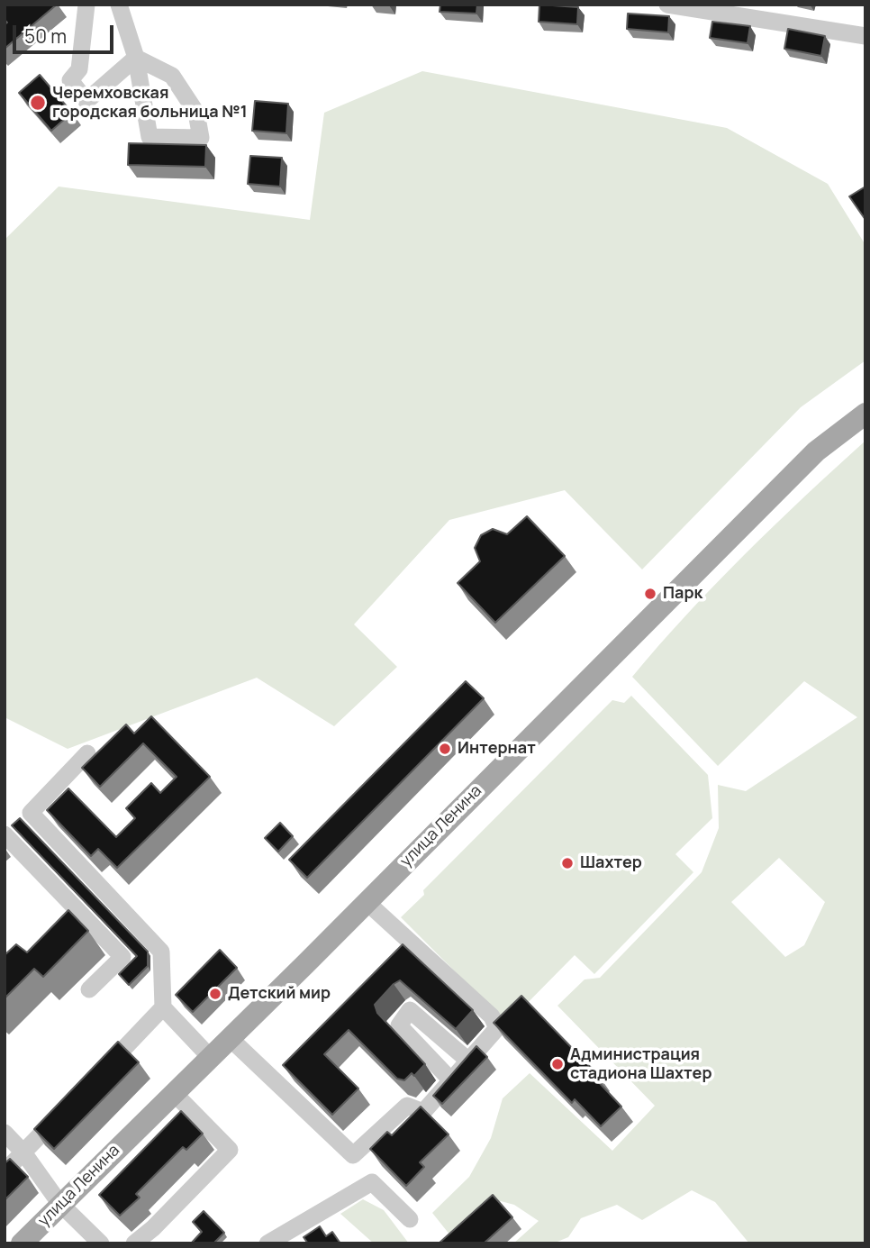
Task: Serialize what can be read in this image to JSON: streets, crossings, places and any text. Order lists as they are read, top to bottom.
{
  "streets": {
    "main road": ["улица Ленина"]
  },
  "places": [
    "Черемховская городская больница №1",
    "Парк",
    "Интернат",
    "Шахтер",
    "Детский мир",
    "Администрация стадиона Шахтер"
  ],
  "scale_bar": "50 m"
}
